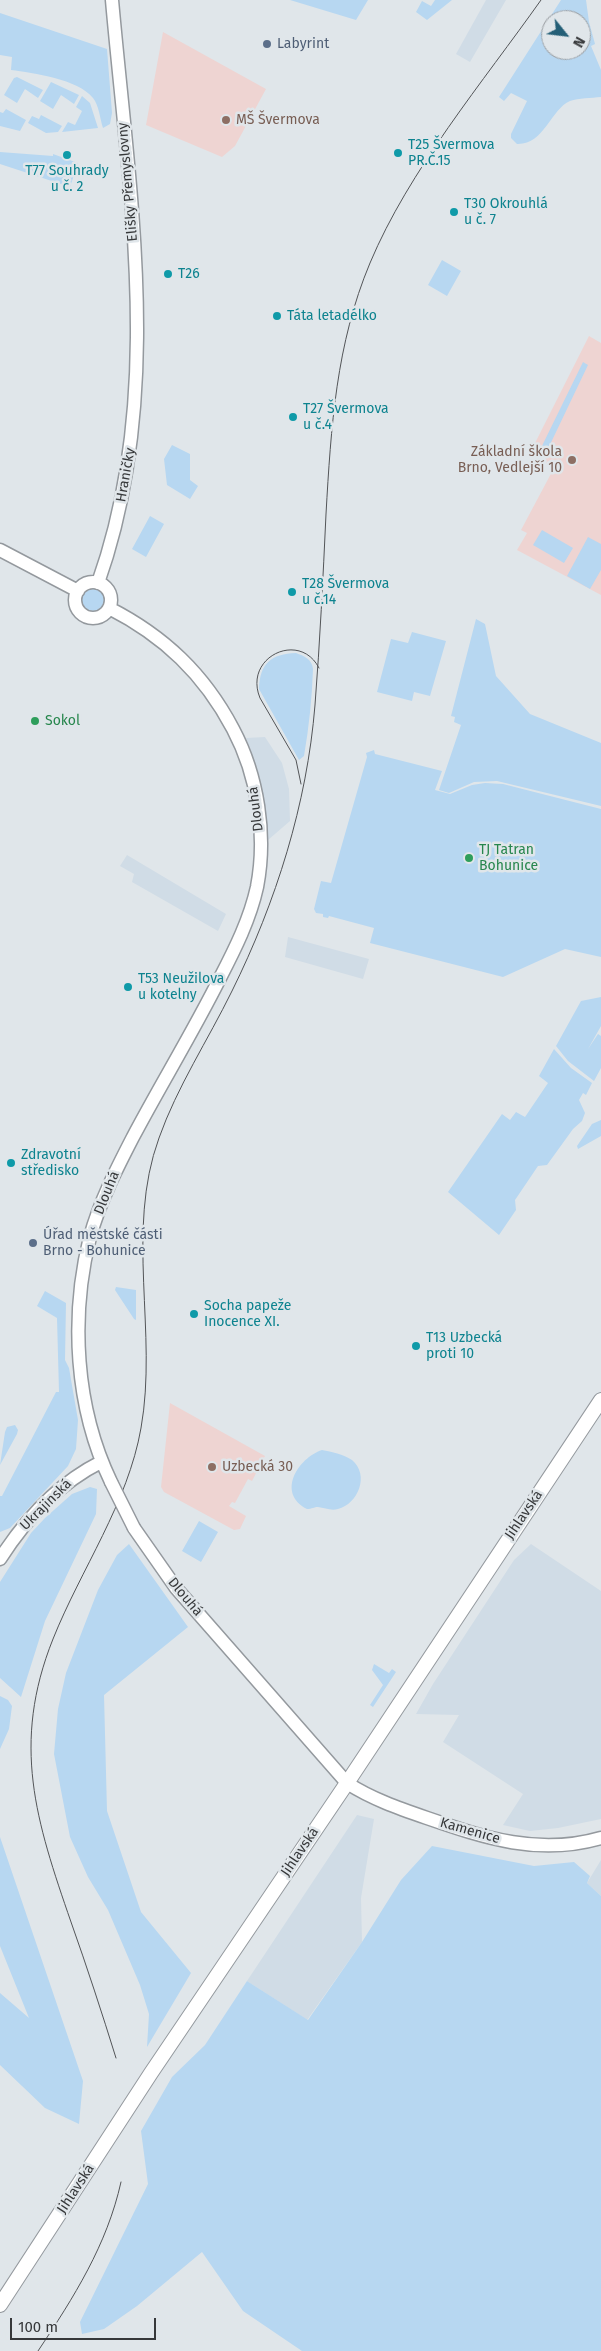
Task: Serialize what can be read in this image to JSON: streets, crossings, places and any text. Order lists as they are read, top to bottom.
{
  "streets": {
    "main road": ["Jihlavská"],
    "street": [
      "Elišky Přemyslovny",
      "Hraničky",
      "Dlouhá",
      "Ukrajinská",
      "Kamenice"
    ]
  },
  "crossings": [
    ["Elišky Přemyslovny", "Hraničky"],
    ["Hraničky", "Dlouhá"],
    ["Dlouhá", "Ukrajinská"],
    ["Dlouhá", "Jihlavská"],
    ["Dlouhá", "Kamenice"],
    ["Jihlavská", "Kamenice"]
  ],
  "places": [
    "Labyrint",
    "MŠ Švermova",
    "T25 Švermova PR.Č.15",
    "T77 Souhrady u č. 2",
    "T30 Okrouhlá u č. 7",
    "T26",
    "Táta letadélko",
    "T27 Švermova u č.4",
    "Základní škola Brno, Vedlejší 10",
    "T28 Švermova u č.14",
    "Sokol",
    "TJ Tatran Bohunice",
    "T53 Neužilova u kotelny",
    "Zdravotní středisko",
    "Úřad městské části Brno - Bohunice",
    "Socha papeže Inocence XI.",
    "T13 Uzbecká proti 10",
    "Uzbecká 30"
  ],
  "scale_bar": "100 m",
  "north": "bottom right"
}
